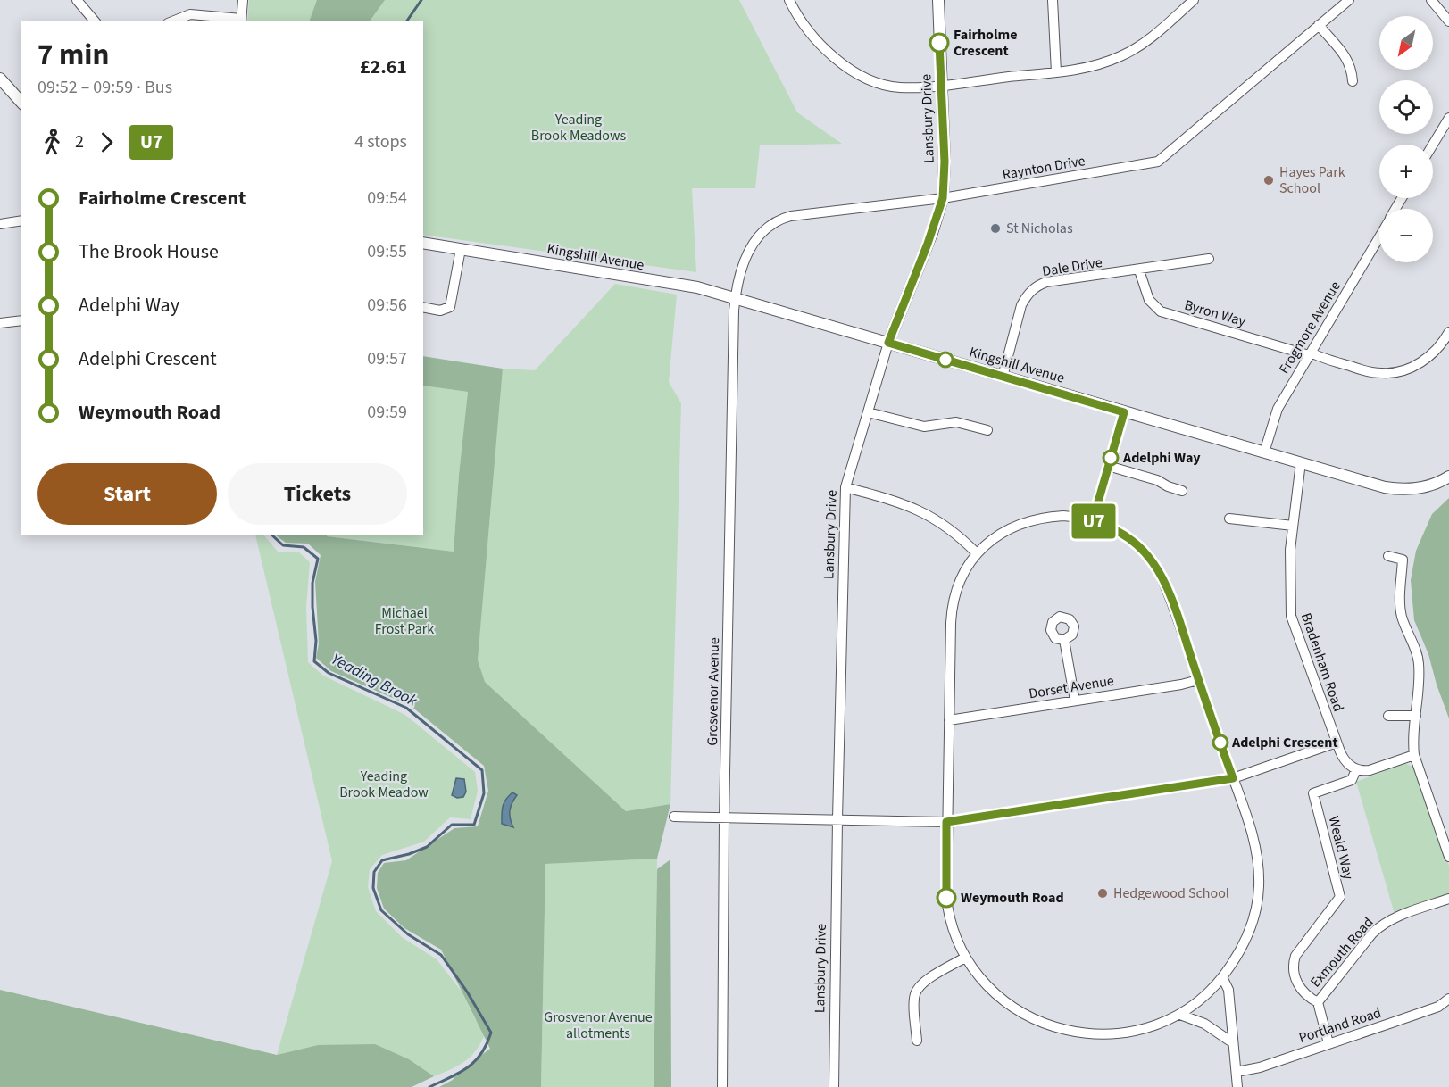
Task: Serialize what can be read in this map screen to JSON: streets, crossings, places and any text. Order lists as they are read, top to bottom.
{
  "streets": {
    "street": [
      "Lansbury Drive",
      "Raynton Drive",
      "Kingshill Avenue",
      "Dale Drive",
      "Byron Way",
      "Frogmore Avenue",
      "Bradenham Road",
      "Dorset Avenue",
      "Grosvenor Avenue",
      "Weald Way",
      "Exmouth Road",
      "Portland Road"
    ]
  },
  "crossings": [
    ["Lansbury Drive", "Raynton Drive"],
    ["Lansbury Drive", "Kingshill Avenue"],
    ["Raynton Drive", "Kingshill Avenue"],
    ["Raynton Drive", "Grosvenor Avenue"],
    ["Kingshill Avenue", "Dale Drive"],
    ["Kingshill Avenue", "Frogmore Avenue"],
    ["Kingshill Avenue", "Bradenham Road"],
    ["Kingshill Avenue", "Grosvenor Avenue"],
    ["Dale Drive", "Byron Way"],
    ["Byron Way", "Frogmore Avenue"],
    ["Bradenham Road", "Weald Way"],
    ["Weald Way", "Exmouth Road"]
  ],
  "water": ["Yeading Brook"],
  "parks": [
    "Yeading Brook Meadows",
    "Michael Frost Park",
    "Yeading Brook Meadow",
    "Grosvenor Avenue allotments"
  ],
  "places": [
    "Fairholme Crescent",
    "Hayes Park School",
    "St Nicholas",
    "Adelphi Way",
    "Adelphi Crescent",
    "Hedgewood School",
    "Weymouth Road"
  ],
  "lines": ["bus line U7"],
  "north": "bottom left",
  "page": {
    "on_map": "U7",
    "map_buttons": ["+", "−"],
    "heading": ["7 min", "09:52 – 09:59 · Bus", "£2.61"],
    "legs": ["2", "U7", "4 stops"],
    "list": [
      {
        "name": "Fairholme Crescent",
        "value": "09:54"
      },
      {
        "name": "The Brook House",
        "value": "09:55"
      },
      {
        "name": "Adelphi Way",
        "value": "09:56"
      },
      {
        "name": "Adelphi Crescent",
        "value": "09:57"
      },
      {
        "name": "Weymouth Road",
        "value": "09:59"
      }
    ],
    "buttons": ["Start", "Tickets"]
  }
}
